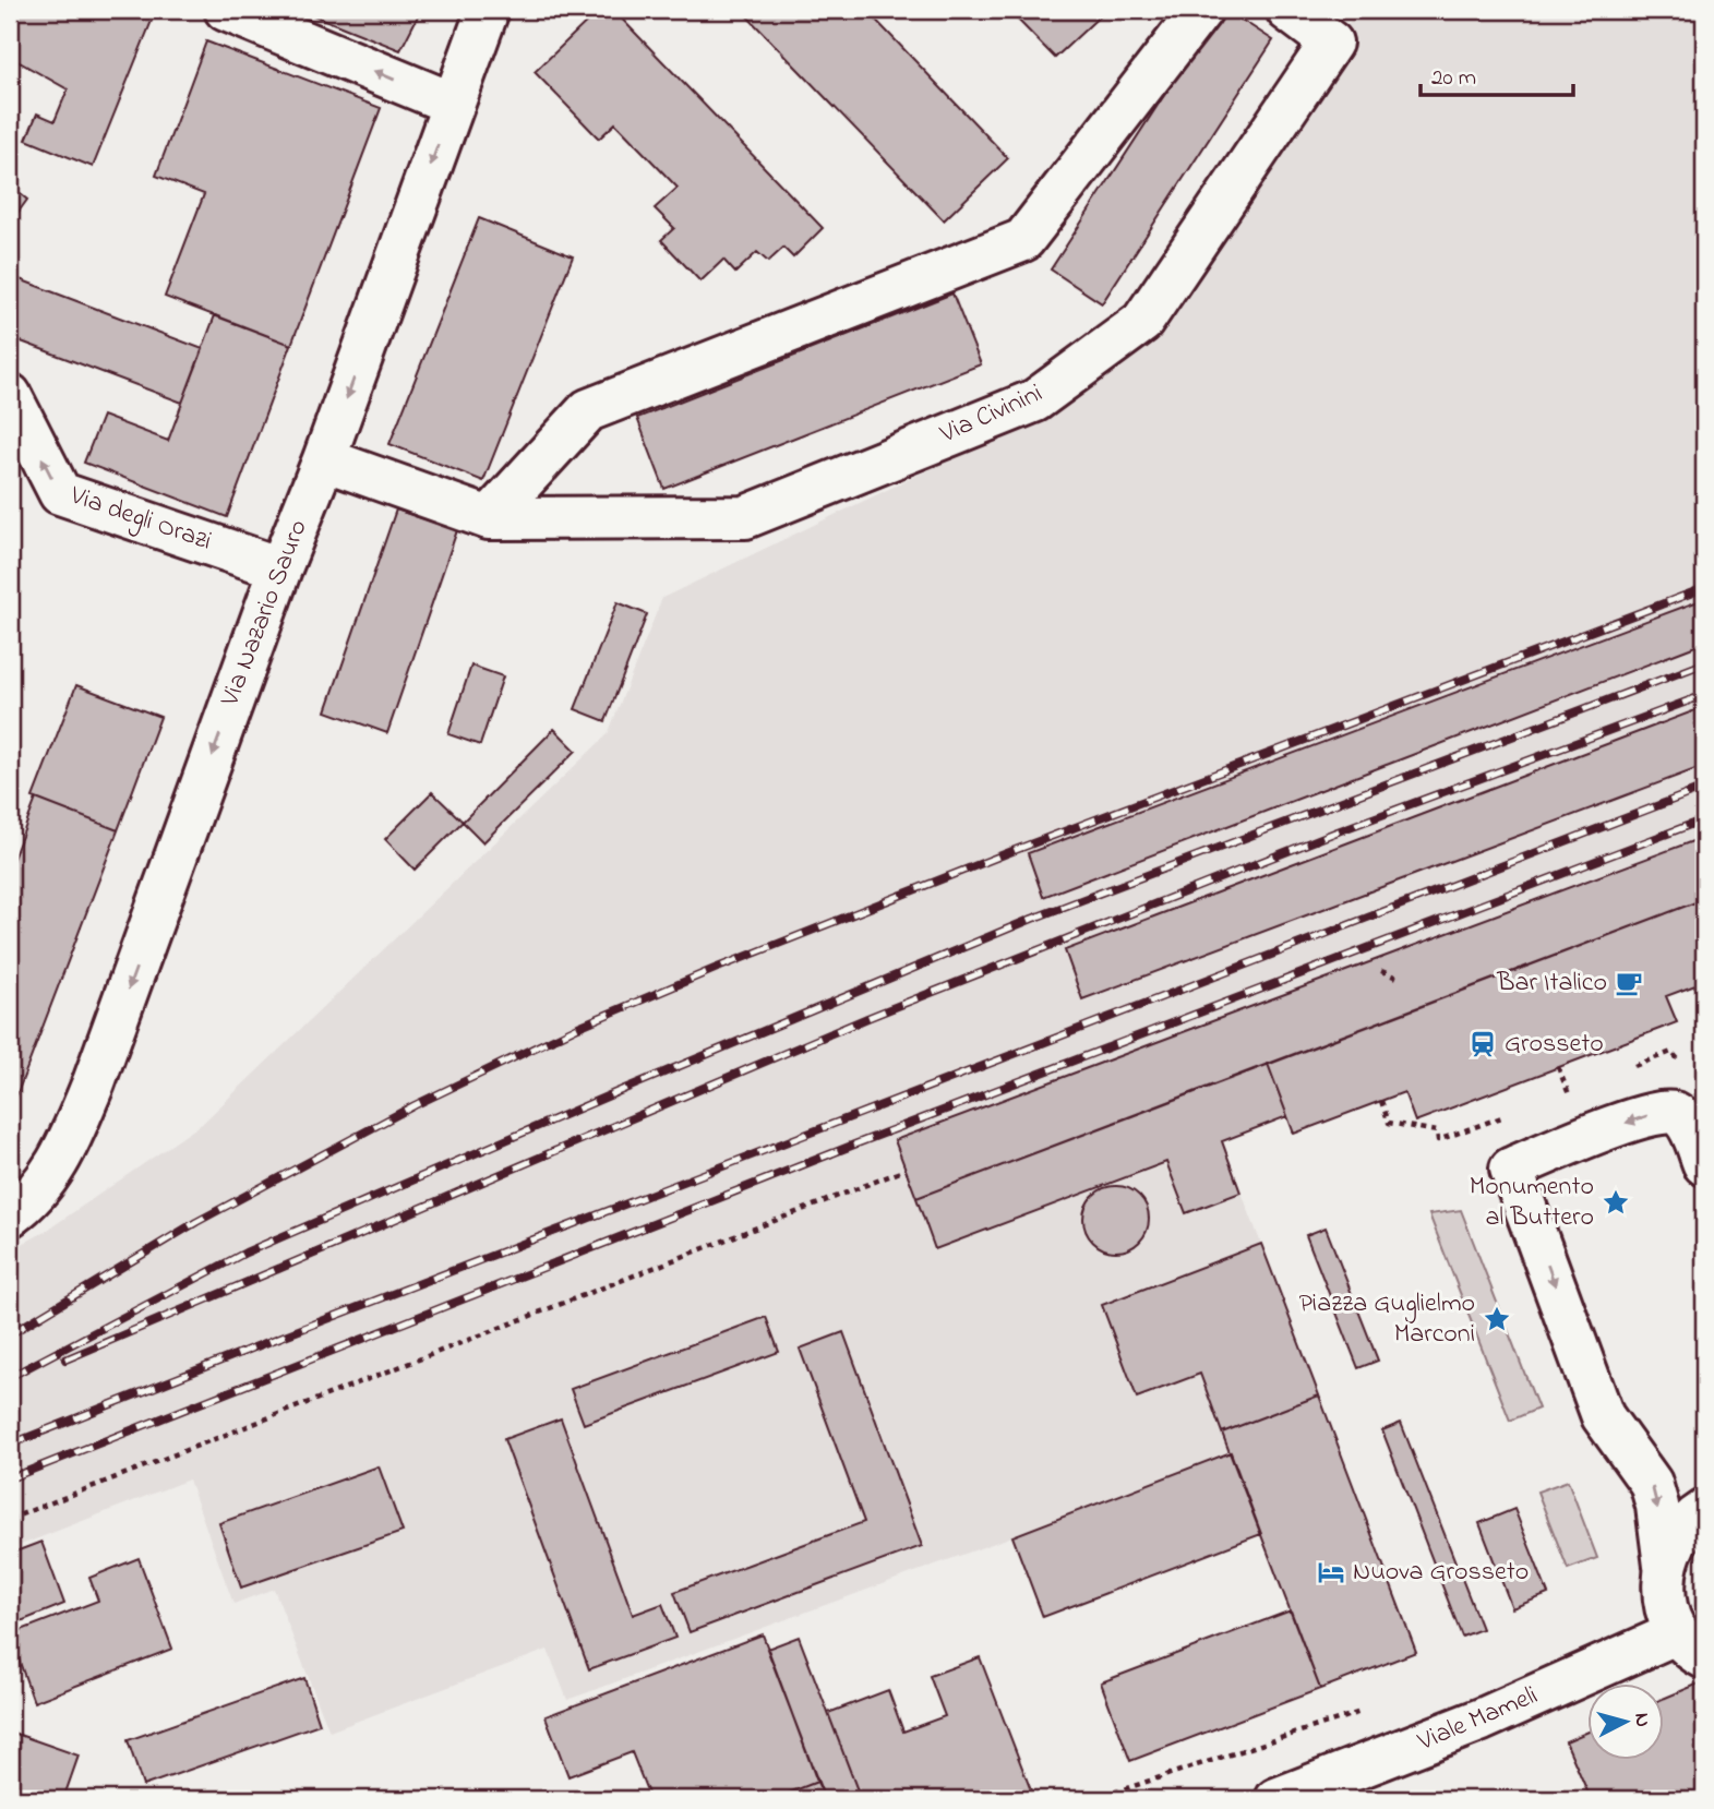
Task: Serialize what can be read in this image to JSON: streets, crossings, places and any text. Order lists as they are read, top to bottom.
{
  "streets": {
    "street": [
      "Via Civinini",
      "Via degli Orazi",
      "Via Nazario Sauro",
      "Viale Mameli"
    ]
  },
  "crossings": [
    ["Via Civinini", "Via Nazario Sauro"],
    ["Via degli Orazi", "Via Nazario Sauro"]
  ],
  "one_way": ["Via degli Orazi", "Via Nazario Sauro"],
  "places": {
    "cafe": ["Bar Italico"],
    "station": ["Grosseto"],
    "place": ["Monumento al Buttero", "Piazza Guglielmo Marconi"],
    "hotel": ["Nuova Grosseto"]
  },
  "scale_bar": "20 m",
  "north": "right"
}
